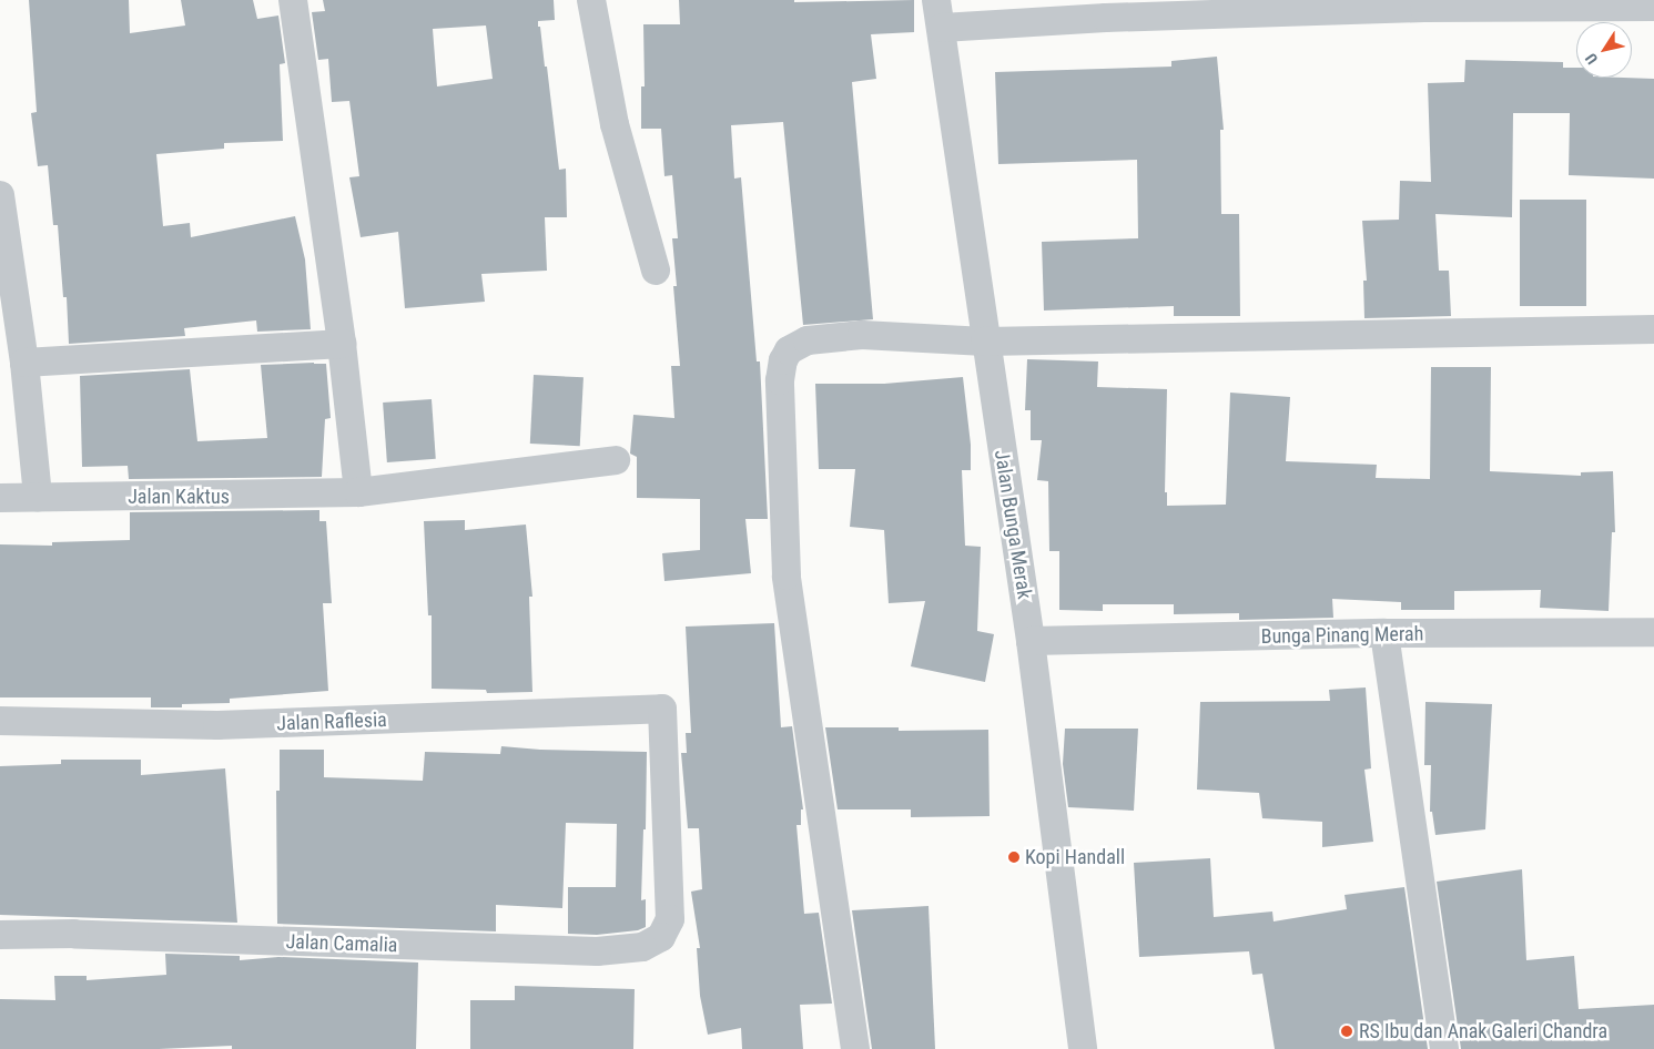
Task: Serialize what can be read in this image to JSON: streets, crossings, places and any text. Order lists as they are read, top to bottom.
{
  "streets": {
    "street": [
      "Jalan Kaktus",
      "Jalan Bunga Merak",
      "Bunga Pinang Merah",
      "Jalan Raflesia",
      "Jalan Camalia"
    ]
  },
  "crossings": [
    ["Jalan Bunga Merak", "Bunga Pinang Merah"],
    ["Jalan Raflesia", "Jalan Camalia"]
  ],
  "places": ["Kopi Handall", "RS Ibu dan Anak Galeri Chandra"],
  "north": "bottom left"
}
